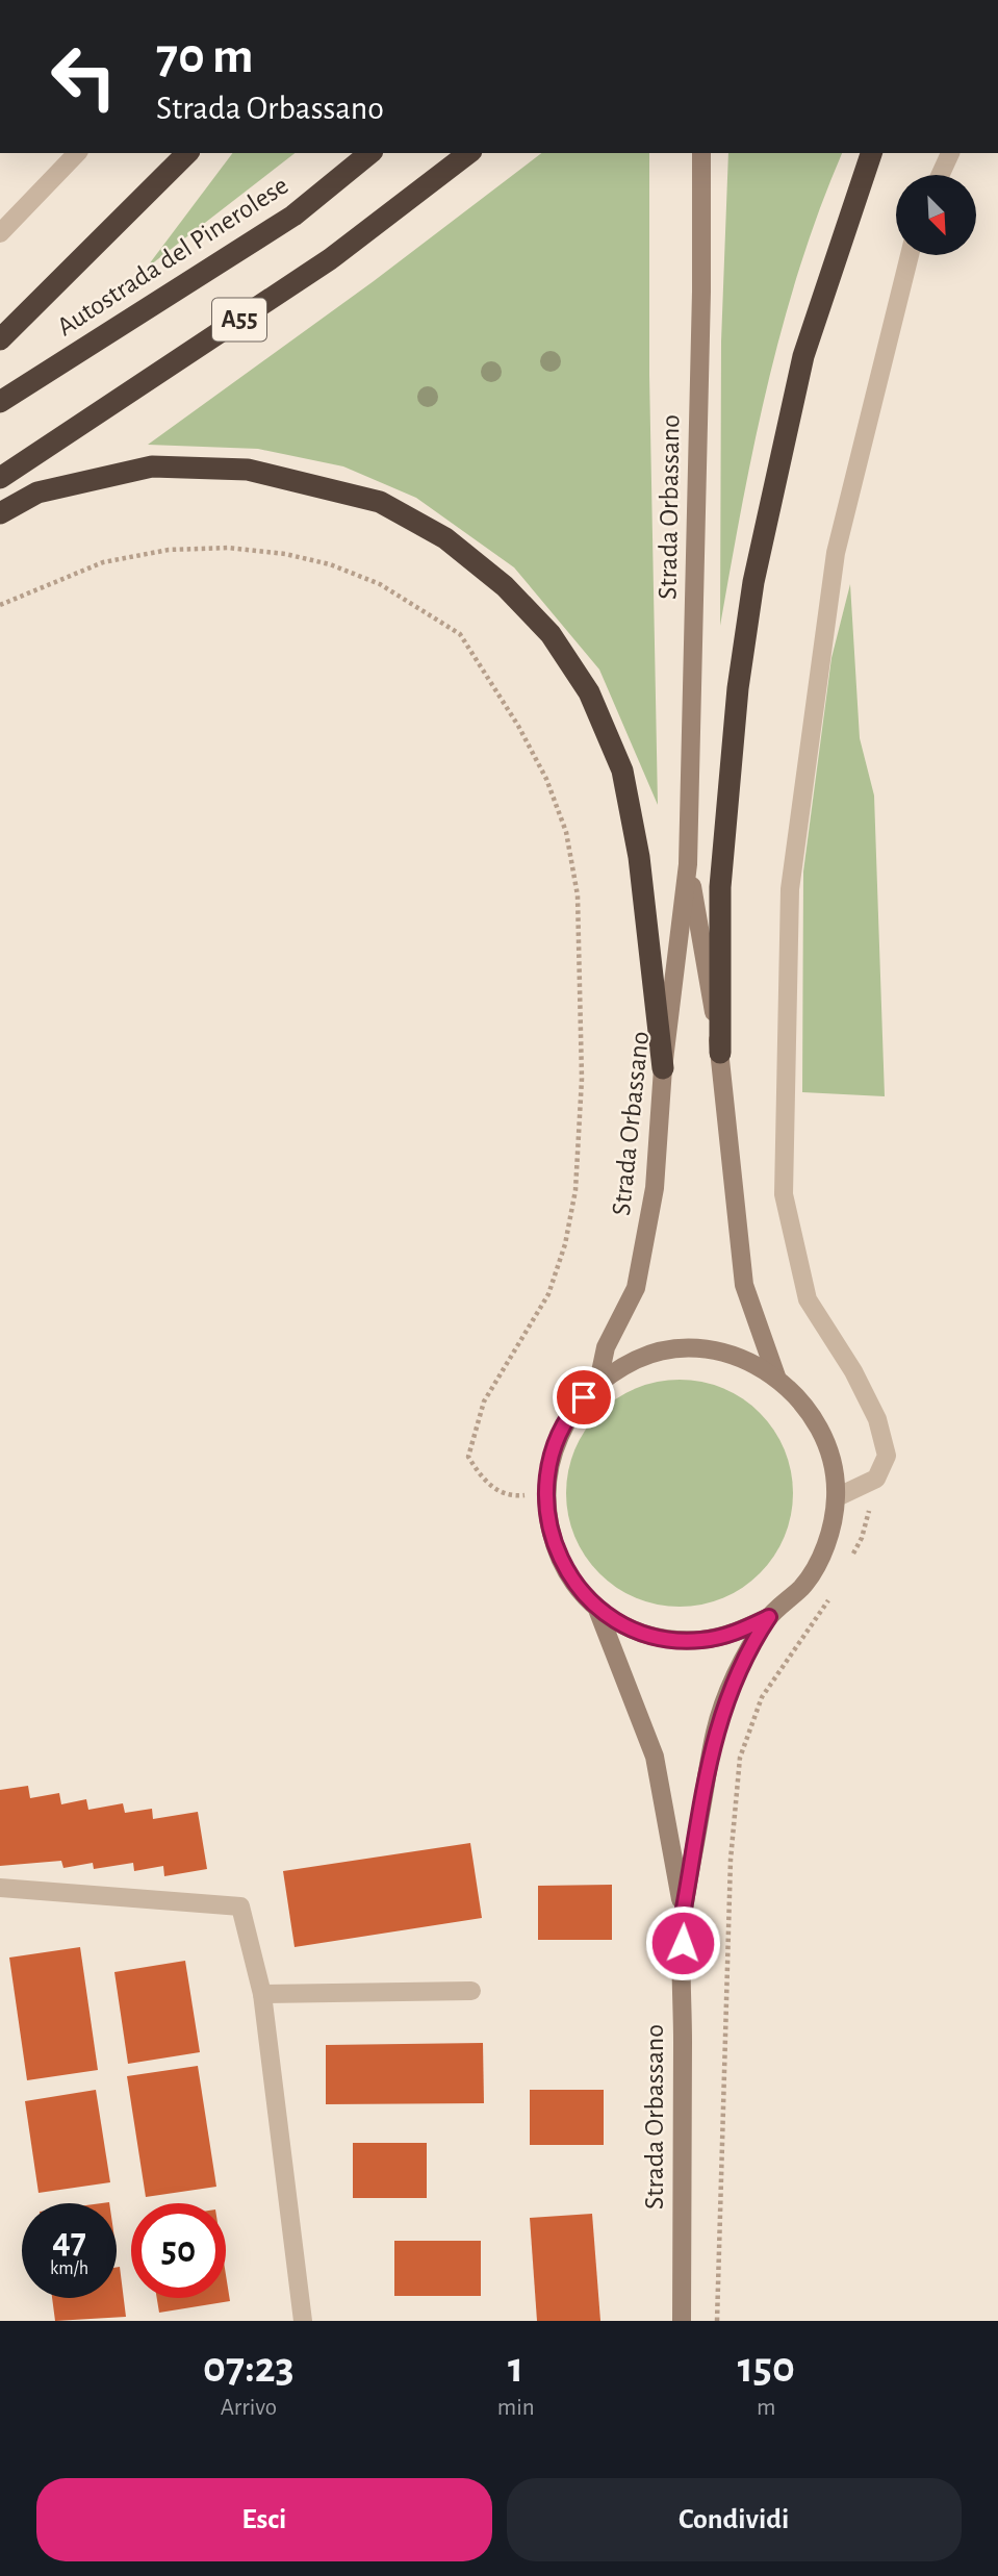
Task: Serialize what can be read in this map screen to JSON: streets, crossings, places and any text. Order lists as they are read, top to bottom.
{
  "streets": {
    "highway": ["Autostrada del Pinerolese", "A55"],
    "main road": ["Strada Orbassano"]
  },
  "north": "bottom right",
  "page": {
    "turn": ["70 m", "Strada Orbassano"],
    "speed": "47 km/h",
    "limit": "50",
    "eta": [
      "07:23",
      "Arrivo",
      "1",
      "min",
      "150",
      "m"
    ],
    "buttons": ["Esci", "Condividi"]
  }
}
